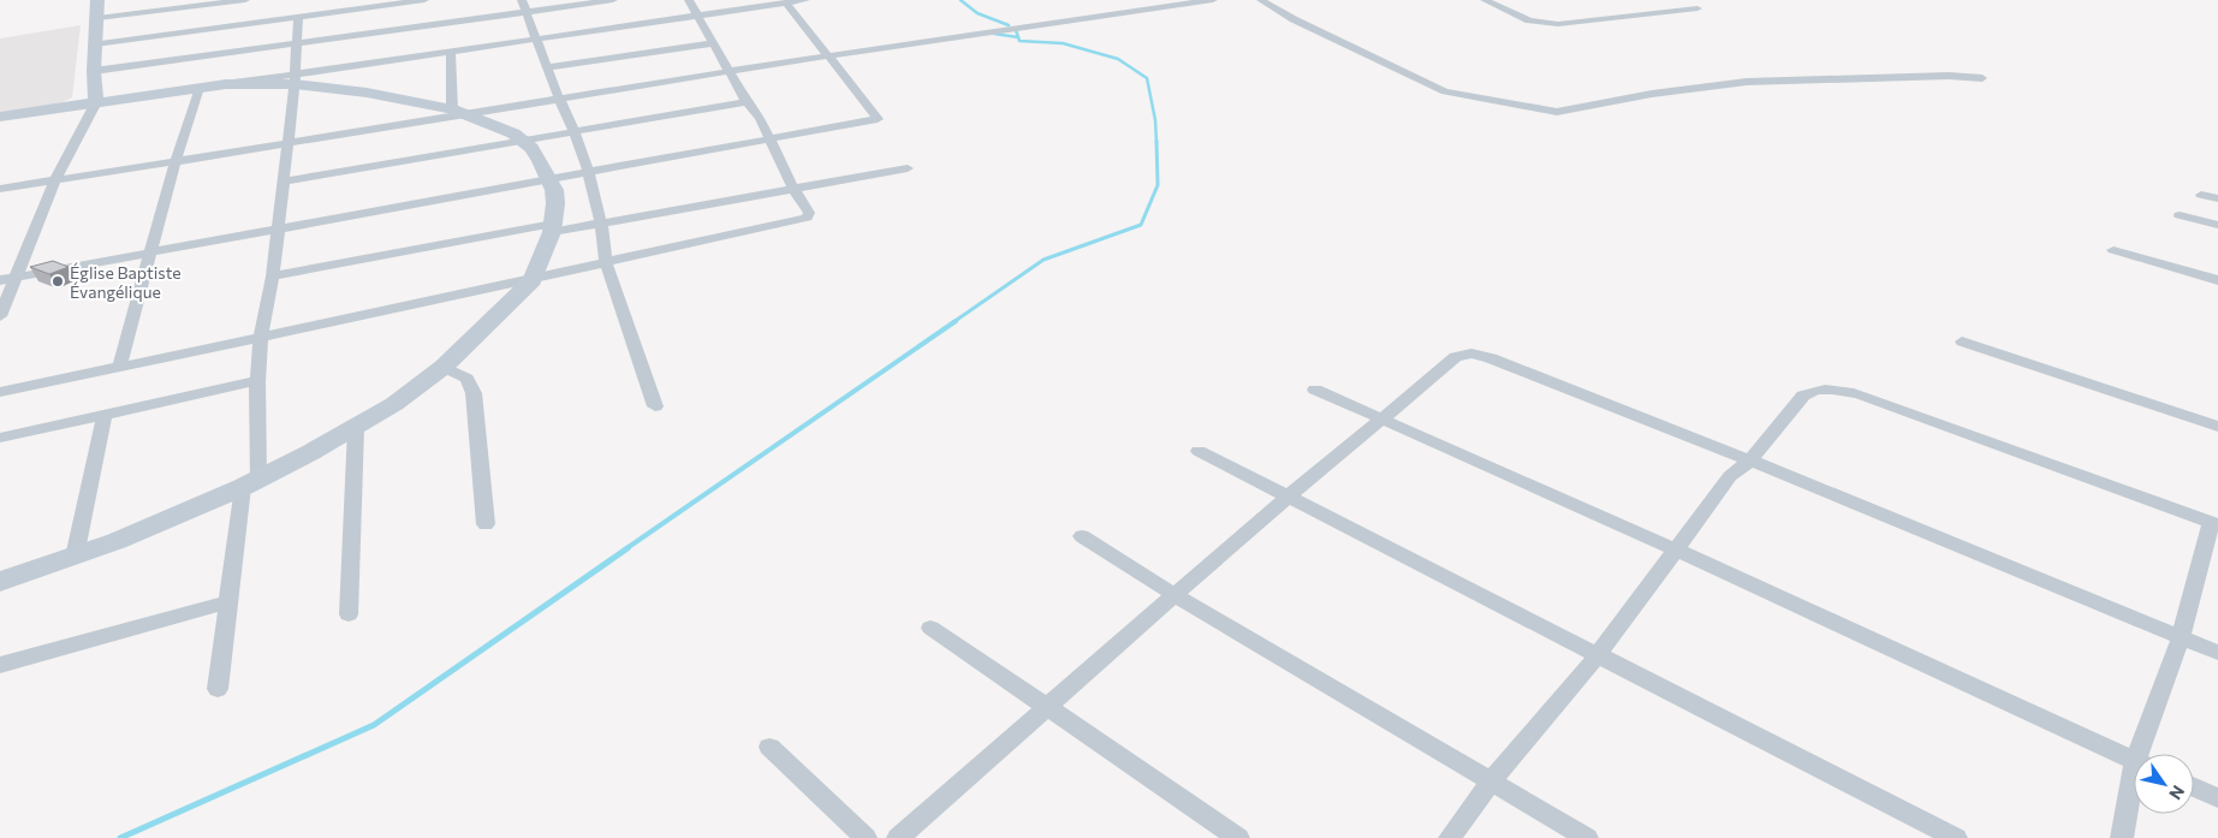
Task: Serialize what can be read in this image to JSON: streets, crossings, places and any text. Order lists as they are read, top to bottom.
{
  "places": ["Église Baptiste Évangélique"],
  "north": "bottom right"
}
